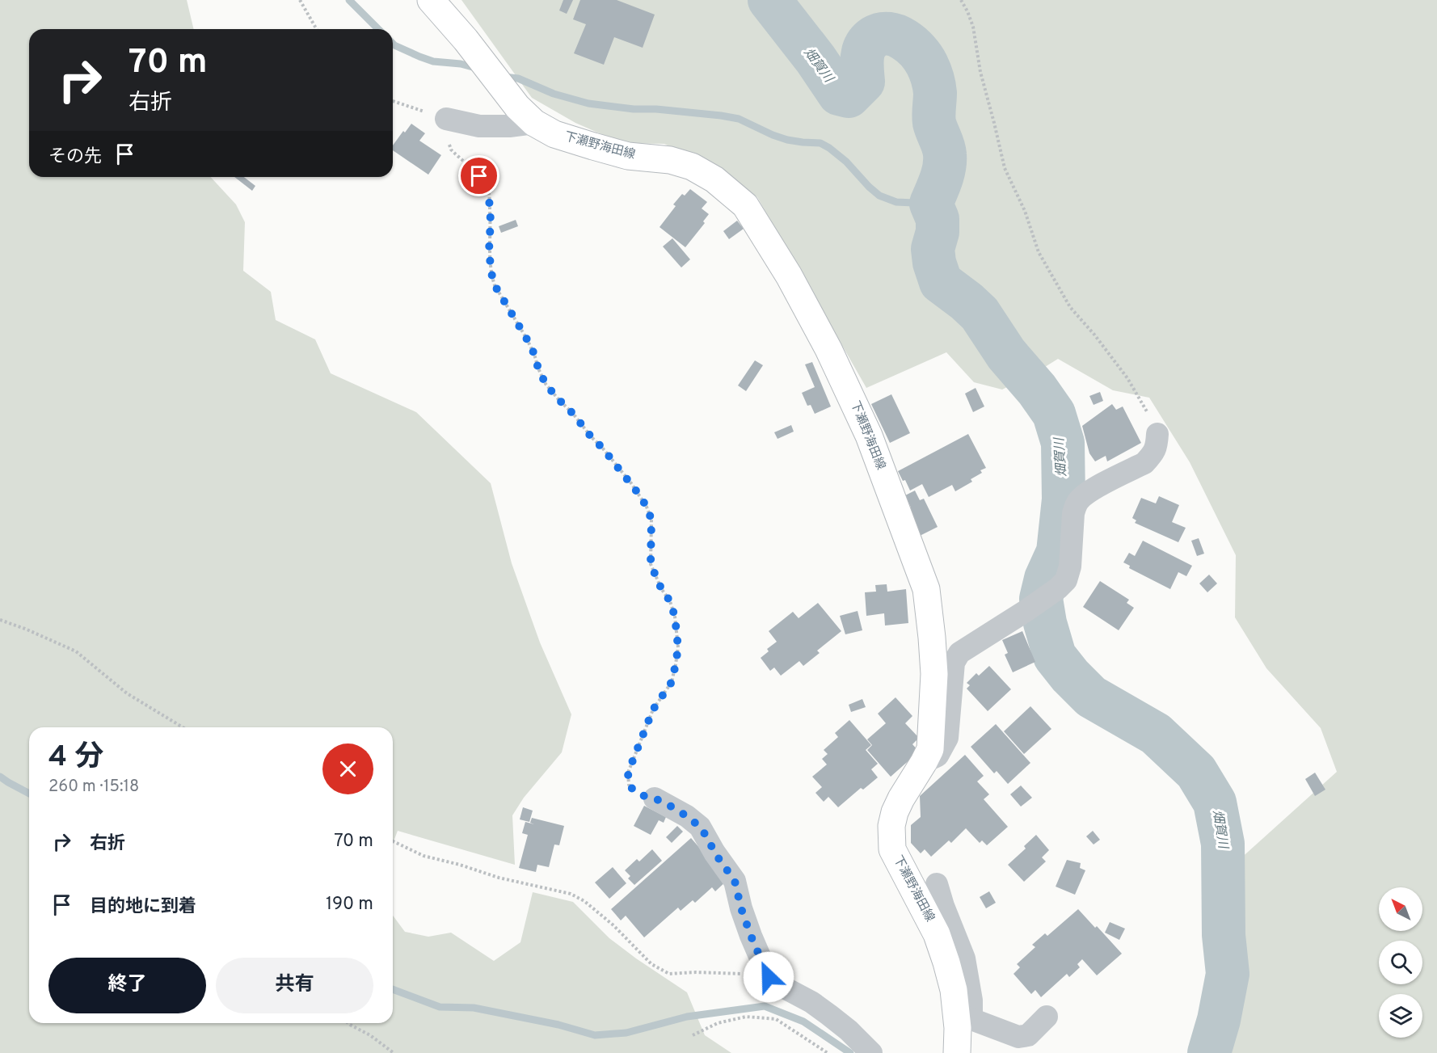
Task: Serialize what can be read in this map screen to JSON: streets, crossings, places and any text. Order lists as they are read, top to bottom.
{
  "streets": {
    "main road": ["下瀬野海田線"]
  },
  "water": ["畑賀川"],
  "north": "top left",
  "page": {
    "turn": ["70 m", "右折"],
    "then": "その先",
    "heading": ["4 分", "260 m · 15:18"],
    "list": [
      {
        "name": "右折",
        "value": "70 m"
      },
      {
        "name": "目的地に到着",
        "value": "190 m"
      }
    ],
    "buttons": ["終了", "共有"]
  }
}
